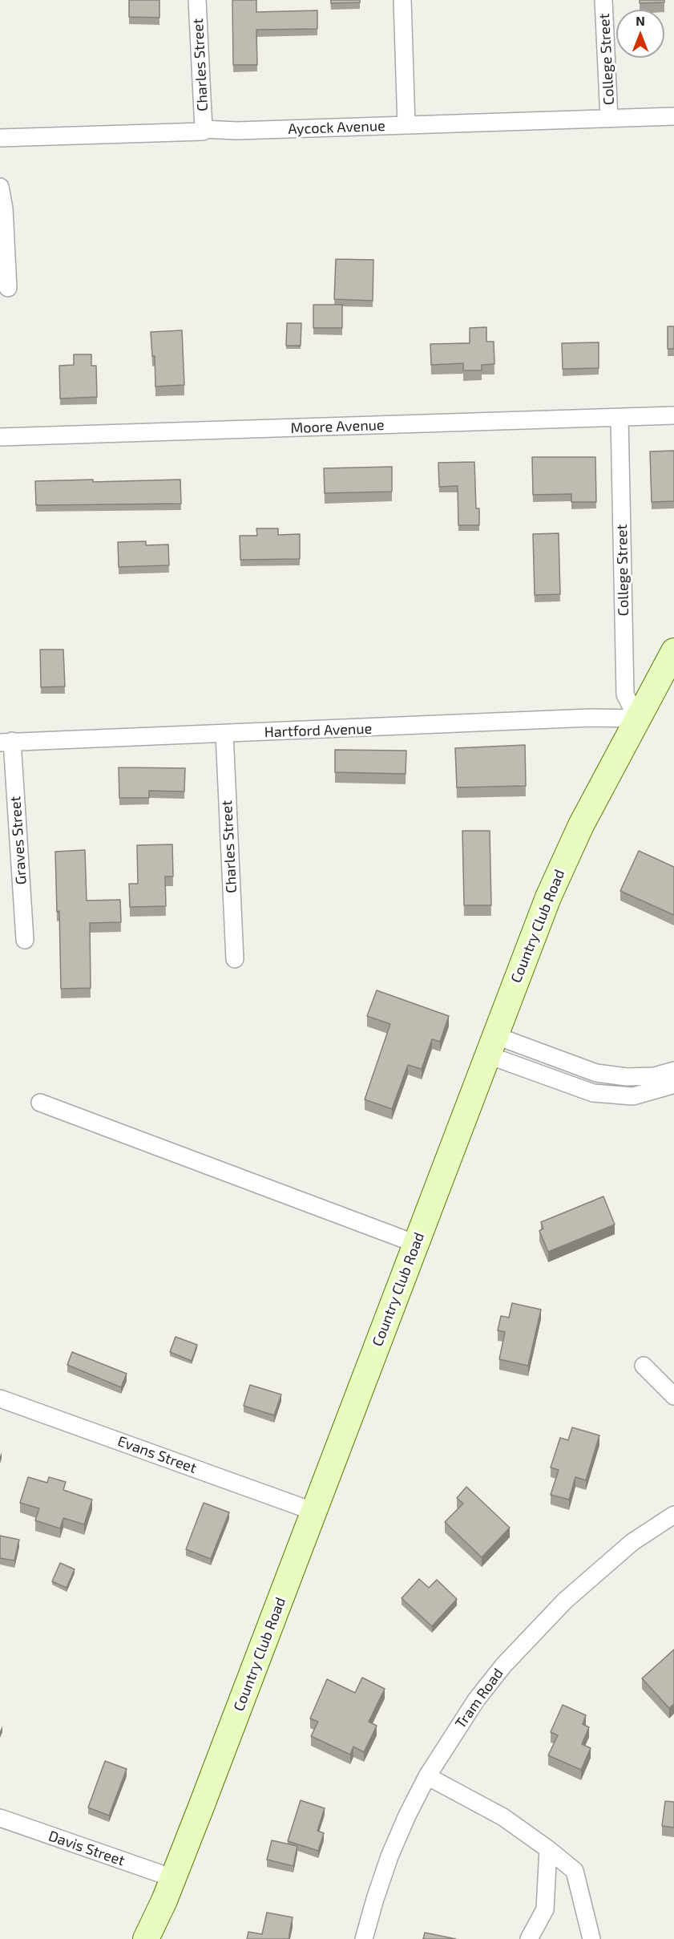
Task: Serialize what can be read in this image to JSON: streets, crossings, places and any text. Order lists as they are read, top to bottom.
{
  "streets": {
    "street": [
      "College Street",
      "Charles Street",
      "Aycock Avenue",
      "Moore Avenue",
      "Hartford Avenue",
      "Graves Street",
      "Country Club Road",
      "Evans Street",
      "Tram Road",
      "Davis Street"
    ]
  },
  "crossings": [
    ["College Street", "Aycock Avenue"],
    ["College Street", "Moore Avenue"],
    ["College Street", "Hartford Avenue"],
    ["College Street", "Country Club Road"],
    ["Charles Street", "Aycock Avenue"],
    ["Charles Street", "Hartford Avenue"],
    ["Hartford Avenue", "Graves Street"],
    ["Hartford Avenue", "Country Club Road"],
    ["Country Club Road", "Evans Street"],
    ["Country Club Road", "Davis Street"]
  ],
  "north": "top"
}
